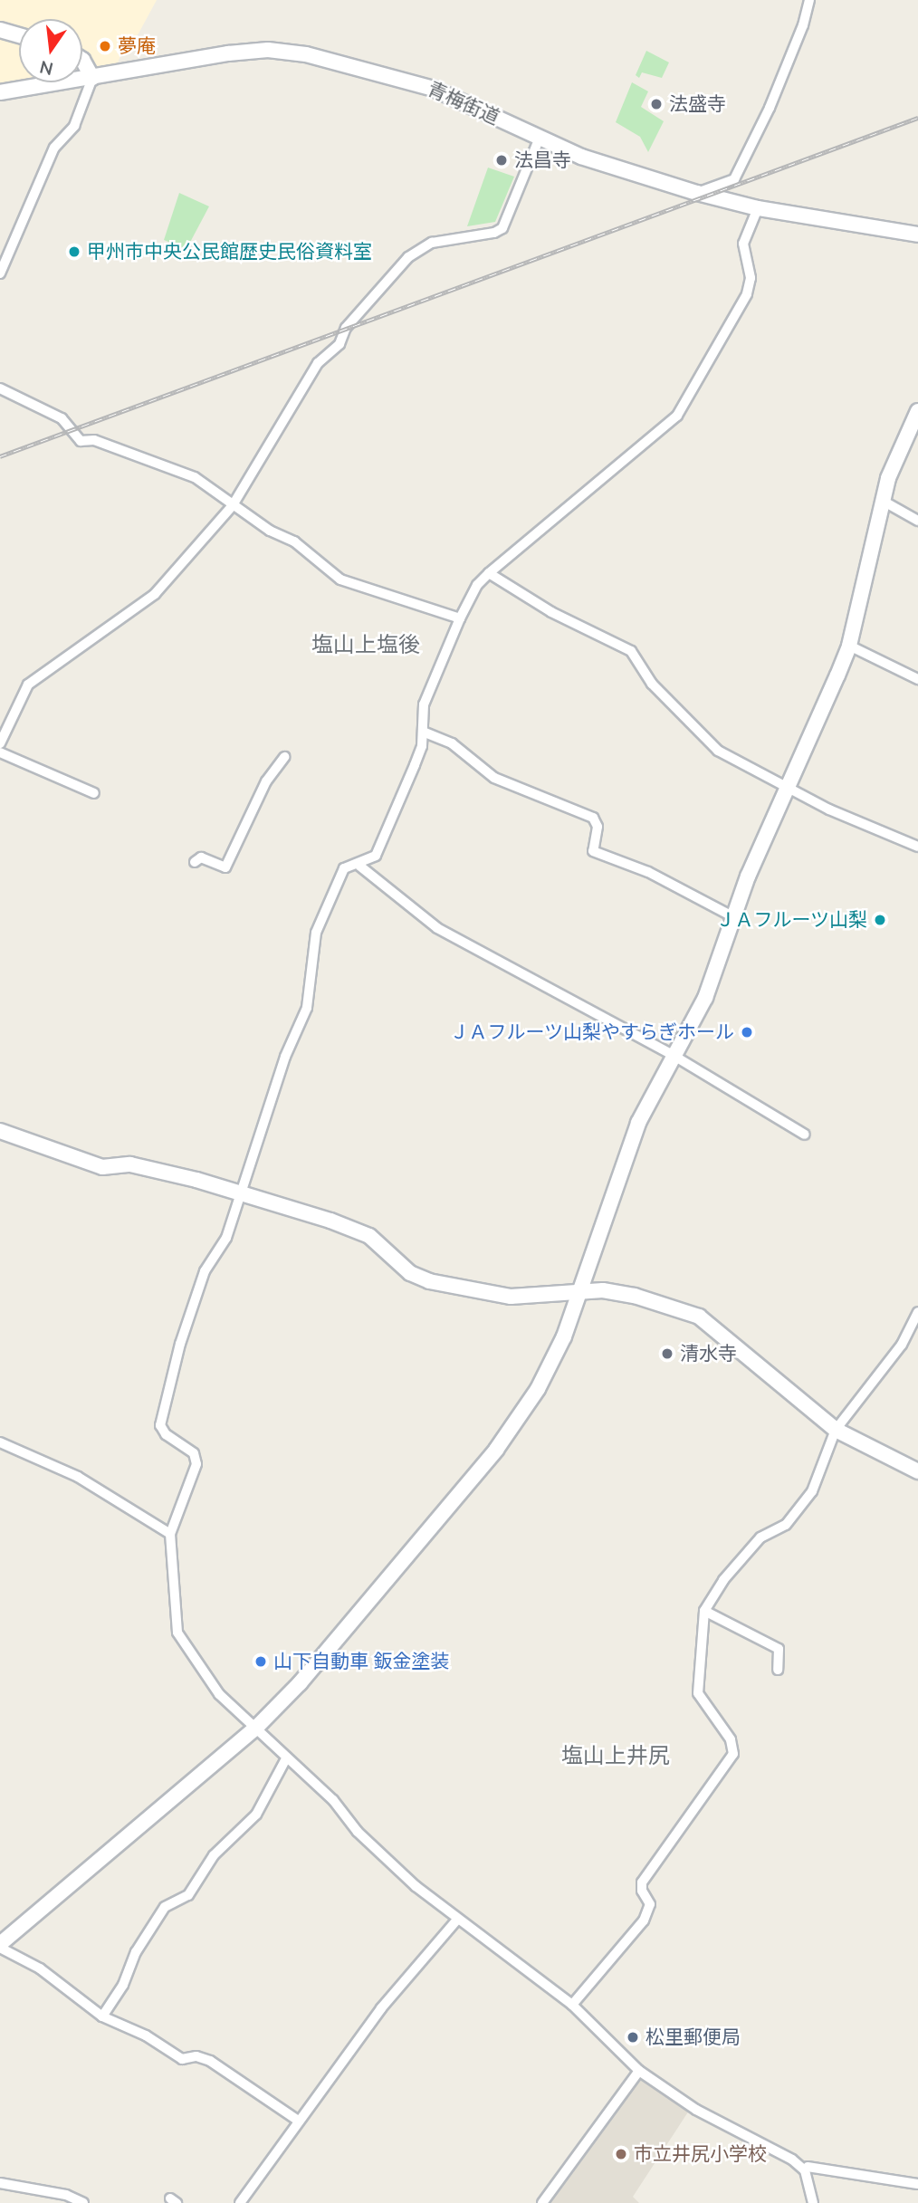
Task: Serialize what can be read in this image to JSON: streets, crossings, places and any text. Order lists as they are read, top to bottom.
{
  "streets": {
    "street": ["青梅街道"]
  },
  "districts": ["塩山上塩後", "塩山上井尻"],
  "places": [
    "夢庵",
    "法盛寺",
    "法昌寺",
    "甲州市中央公民館歴史民俗資料室",
    "ＪＡフルーツ山梨",
    "ＪＡフルーツ山梨やすらぎホール",
    "清水寺",
    "山下自動車 鈑金塗装",
    "松里郵便局",
    "市立井尻小学校"
  ],
  "north": "bottom"
}
